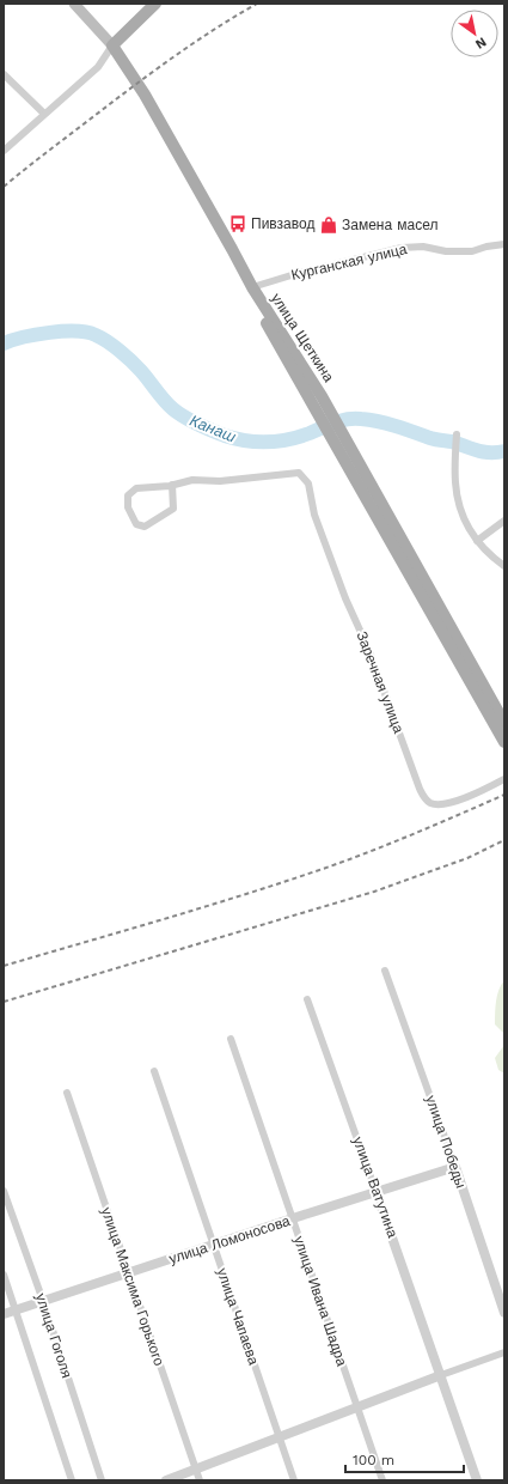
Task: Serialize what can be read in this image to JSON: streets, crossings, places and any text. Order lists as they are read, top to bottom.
{
  "streets": {
    "main road": ["улица Щеткина"],
    "street": [
      "Курганская улица",
      "Заречная улица",
      "улица Победы",
      "улица Ватутина",
      "улица Ломоносова",
      "улица Максима Горького",
      "улица Ивана Шадра",
      "улица Чапаева",
      "улица Гоголя"
    ]
  },
  "crossings": [
    ["Курганская улица", "улица Щеткина"],
    ["улица Победы", "улица Ломоносова"],
    ["улица Ватутина", "улица Ломоносова"],
    ["улица Ломоносова", "улица Максима Горького"],
    ["улица Ломоносова", "улица Ивана Шадра"],
    ["улица Ломоносова", "улица Чапаева"],
    ["улица Ломоносова", "улица Гоголя"]
  ],
  "water": ["Канаш"],
  "places": {
    "bus stop": ["Пивзавод"],
    "shop": ["Замена масел"]
  },
  "scale_bar": "100 m",
  "north": "bottom right"
}
